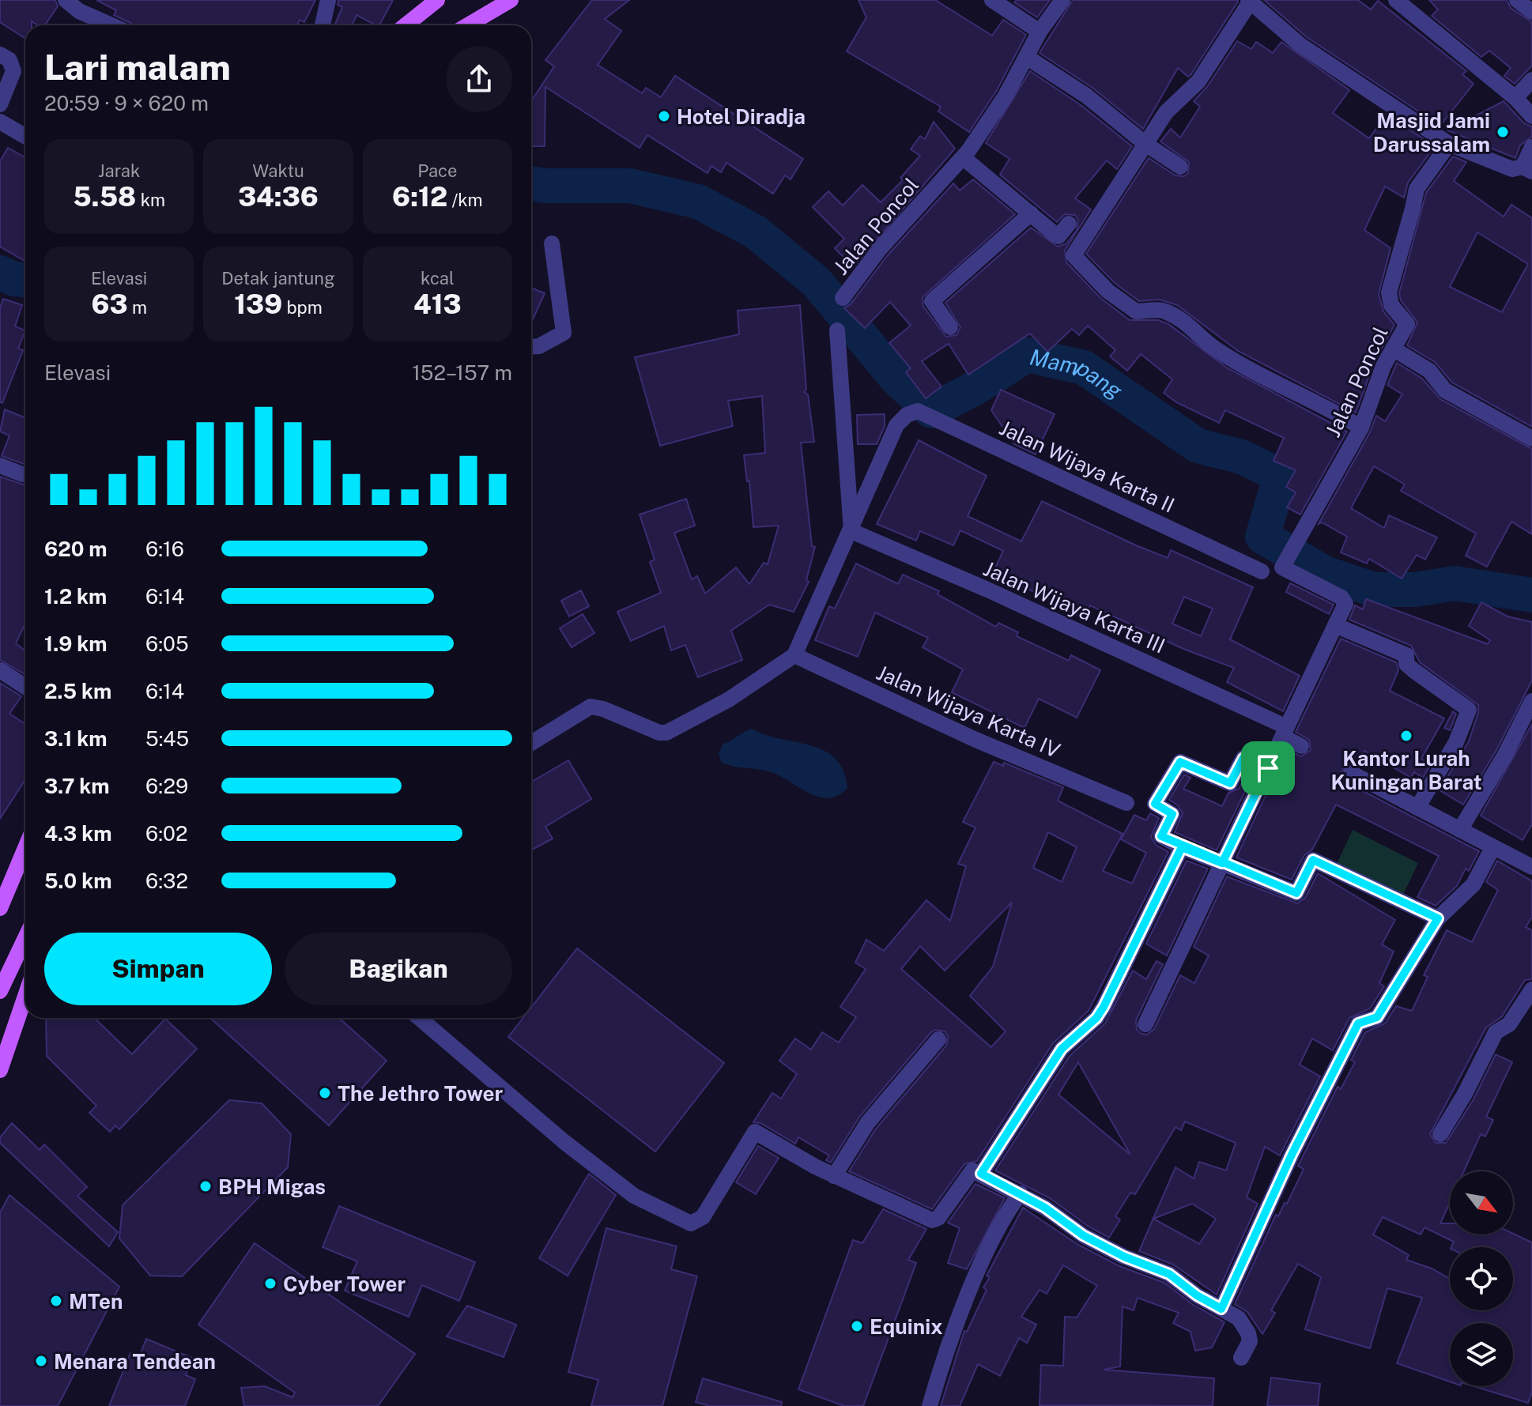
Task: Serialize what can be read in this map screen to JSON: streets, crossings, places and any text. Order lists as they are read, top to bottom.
{
  "streets": {
    "street": [
      "Jalan Poncol",
      "Jalan Wijaya Karta II",
      "Jalan Wijaya Karta III",
      "Jalan Wijaya Karta IV"
    ]
  },
  "crossings": [
    ["Jalan Wijaya Karta II", "Jalan Wijaya Karta III"]
  ],
  "water": ["Mampang"],
  "places": [
    "Hotel Diradja",
    "Masjid Jami Darussalam",
    "Kantor Lurah Kuningan Barat",
    "The Jethro Tower",
    "BPH Migas",
    "Cyber Tower",
    "MTen",
    "Equinix",
    "Menara Tendean"
  ],
  "north": "bottom right",
  "page": {
    "heading": ["Lari malam", "20:59 · 9 × 620 m"],
    "stats": [
      ["Jarak", "5.58 km"],
      ["Waktu", "34:36"],
      ["Pace", "6:12 /km"],
      ["Elevasi", "63 m"],
      ["Detak jantung", "139 bpm"],
      ["kcal", "413"]
    ],
    "chart": ["Elevasi", "152–157 m"],
    "list": [
      {
        "name": "620 m",
        "note": "6:16"
      },
      {
        "name": "1.2 km",
        "note": "6:14"
      },
      {
        "name": "1.9 km",
        "note": "6:05"
      },
      {
        "name": "2.5 km",
        "note": "6:14"
      },
      {
        "name": "3.1 km",
        "note": "5:45"
      },
      {
        "name": "3.7 km",
        "note": "6:29"
      },
      {
        "name": "4.3 km",
        "note": "6:02"
      },
      {
        "name": "5.0 km",
        "note": "6:32"
      }
    ],
    "buttons": ["Simpan", "Bagikan"]
  }
}
